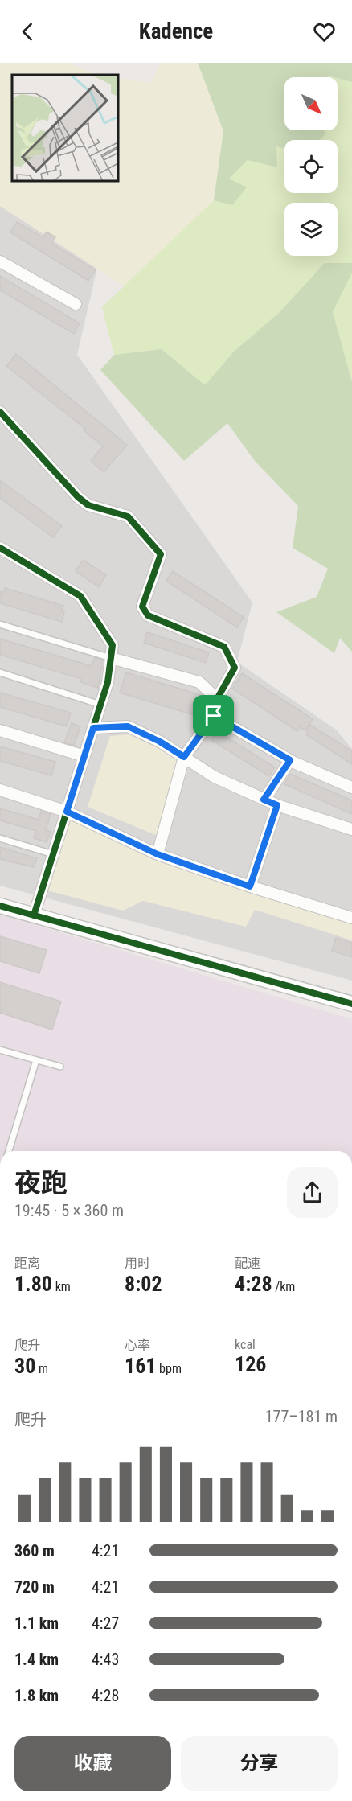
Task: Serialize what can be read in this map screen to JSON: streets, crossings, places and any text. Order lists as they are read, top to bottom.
{
  "north": "bottom right",
  "page": {
    "header": "Kadence",
    "heading": ["夜跑", "19:45 · 5 × 360 m"],
    "stats": [
      ["距离", "1.80 km"],
      ["用时", "8:02"],
      ["配速", "4:28 /km"],
      ["爬升", "30 m"],
      ["心率", "161 bpm"],
      ["kcal", "126"]
    ],
    "chart": ["爬升", "177–181 m"],
    "list": [
      {
        "name": "360 m",
        "note": "4:21"
      },
      {
        "name": "720 m",
        "note": "4:21"
      },
      {
        "name": "1.1 km",
        "note": "4:27"
      },
      {
        "name": "1.4 km",
        "note": "4:43"
      },
      {
        "name": "1.8 km",
        "note": "4:28"
      }
    ],
    "buttons": ["收藏", "分享"]
  }
}
